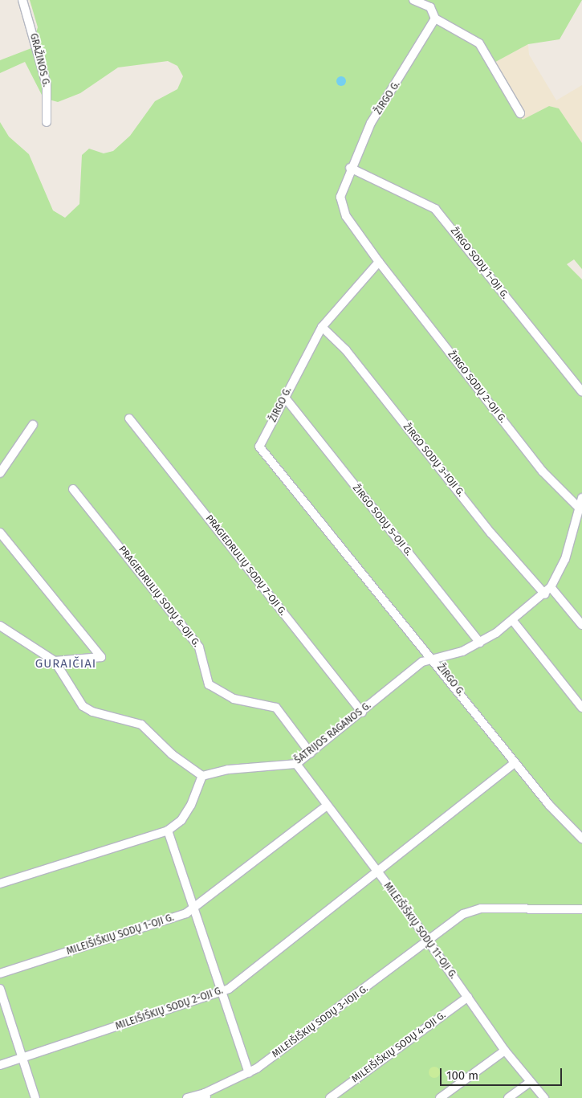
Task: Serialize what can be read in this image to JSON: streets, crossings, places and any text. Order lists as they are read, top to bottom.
{
  "streets": {
    "street": [
      "GRAŽINOS G.",
      "ŽIRGO G.",
      "ŽIRGO SODŲ 1-OJI G.",
      "ŽIRGO SODŲ 2-OJI G.",
      "ŽIRGO SODŲ 3-IOJI G.",
      "ŽIRGO SODŲ 5-OJI G.",
      "PRAGIEDRULIŲ SODŲ 7-OJI G.",
      "PRAGIEDRULIŲ SODŲ 6-OJI G.",
      "ŠATRIJOS RAGANOS G.",
      "MILEIŠIŠKIŲ SODŲ 11-OJI G.",
      "MILEIŠIŠKIŲ SODŲ 1-OJI G.",
      "MILEIŠIŠKIŲ SODŲ 2-OJI G.",
      "MILEIŠIŠKIŲ SODŲ 3-IOJI G.",
      "MILEIŠIŠKIŲ SODŲ 4-OJI G."
    ]
  },
  "crossings": [
    ["ŽIRGO G.", "ŽIRGO SODŲ 1-OJI G."],
    ["ŽIRGO G.", "ŽIRGO SODŲ 2-OJI G."],
    ["ŽIRGO G.", "ŽIRGO SODŲ 3-IOJI G."],
    ["ŽIRGO G.", "ŽIRGO SODŲ 5-OJI G."],
    ["ŽIRGO G.", "ŠATRIJOS RAGANOS G."],
    ["ŽIRGO SODŲ 2-OJI G.", "ŠATRIJOS RAGANOS G."],
    ["ŽIRGO SODŲ 3-IOJI G.", "ŠATRIJOS RAGANOS G."],
    ["ŽIRGO SODŲ 5-OJI G.", "ŠATRIJOS RAGANOS G."],
    ["PRAGIEDRULIŲ SODŲ 7-OJI G.", "ŠATRIJOS RAGANOS G."],
    ["PRAGIEDRULIŲ SODŲ 6-OJI G.", "ŠATRIJOS RAGANOS G."],
    ["ŠATRIJOS RAGANOS G.", "MILEIŠIŠKIŲ SODŲ 11-OJI G."],
    ["MILEIŠIŠKIŲ SODŲ 11-OJI G.", "MILEIŠIŠKIŲ SODŲ 1-OJI G."],
    ["MILEIŠIŠKIŲ SODŲ 11-OJI G.", "MILEIŠIŠKIŲ SODŲ 2-OJI G."],
    ["MILEIŠIŠKIŲ SODŲ 11-OJI G.", "MILEIŠIŠKIŲ SODŲ 3-IOJI G."],
    ["MILEIŠIŠKIŲ SODŲ 11-OJI G.", "MILEIŠIŠKIŲ SODŲ 4-OJI G."]
  ],
  "districts": ["GURAIČIAI"],
  "scale_bar": "100 m"
}
